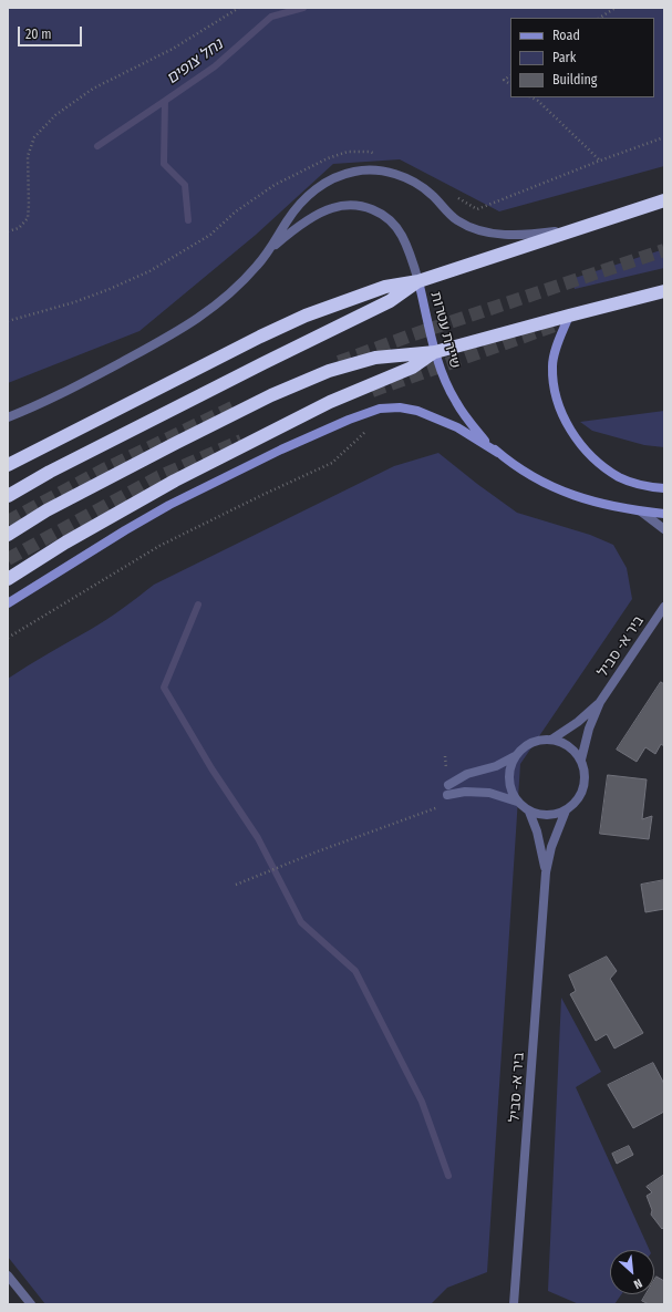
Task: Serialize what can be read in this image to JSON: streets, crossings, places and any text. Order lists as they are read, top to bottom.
{
  "streets": {
    "main road": ["שיירת עטרות"],
    "street": ["ביר א- סביל"]
  },
  "water": ["נחל צופים"],
  "legend": ["Road", "Park", "Building"],
  "scale_bar": "20 m",
  "north": "bottom right"
}
